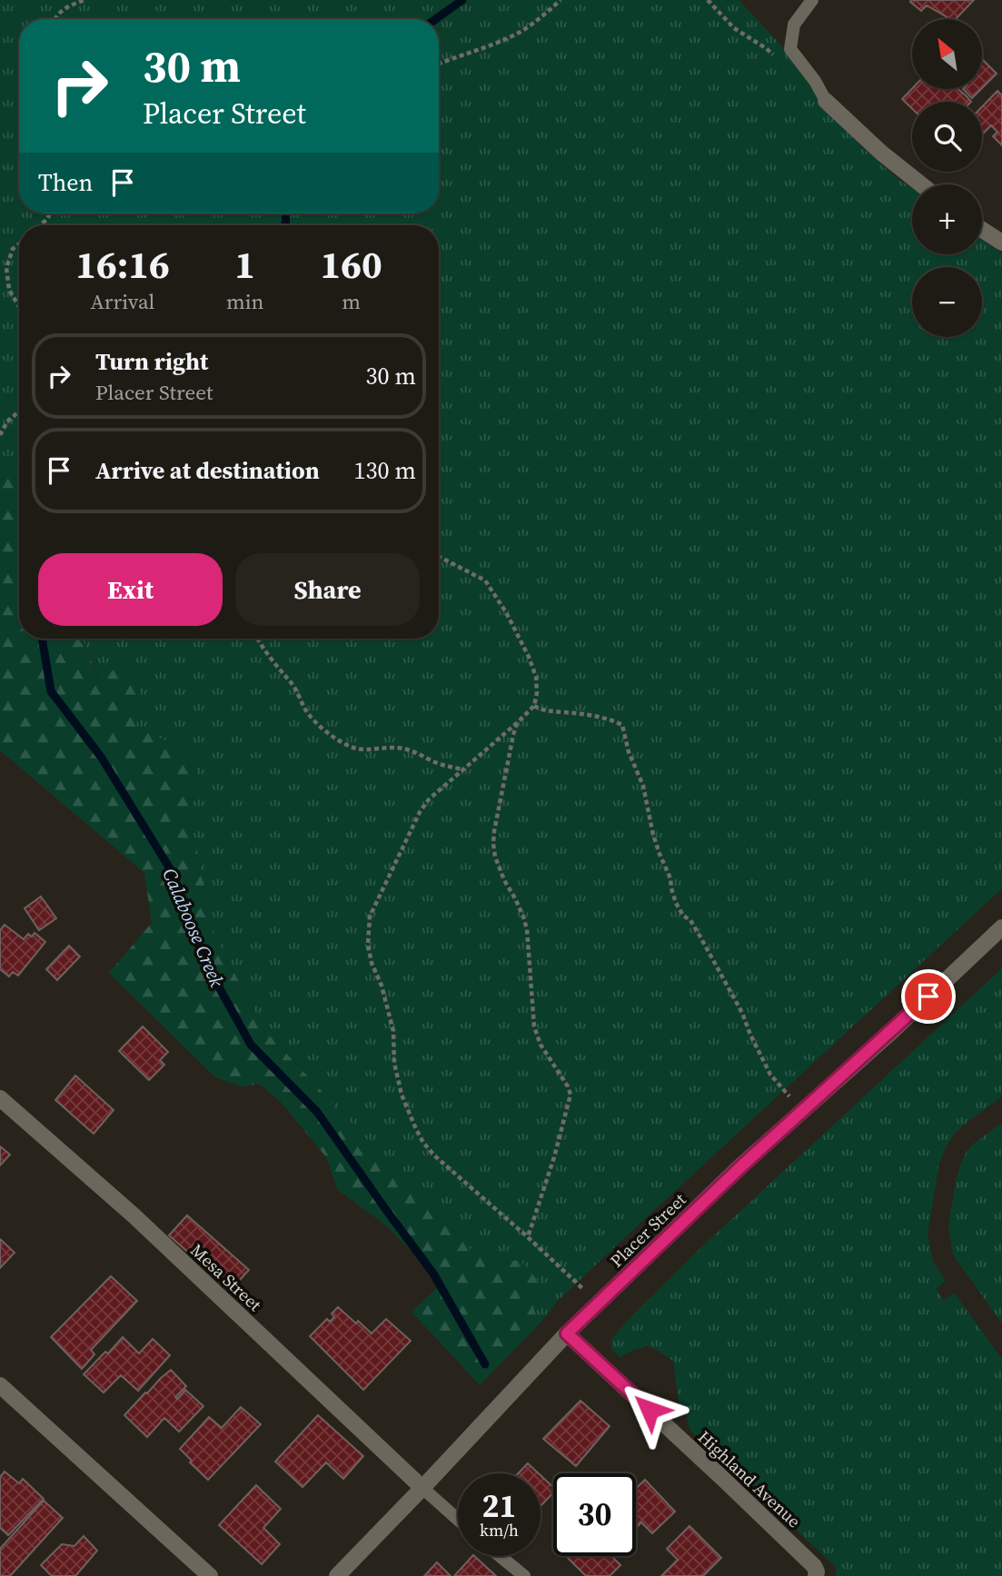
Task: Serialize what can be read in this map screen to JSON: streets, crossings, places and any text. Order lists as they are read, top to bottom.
{
  "streets": {
    "street": ["Placer Street", "Mesa Street", "Highland Avenue"]
  },
  "crossings": [
    ["Placer Street", "Mesa Street"],
    ["Placer Street", "Highland Avenue"]
  ],
  "water": ["Calaboose Creek"],
  "north": "top left",
  "page": {
    "map_buttons": ["+", "−"],
    "turn": ["30 m", "Placer Street"],
    "then": "Then",
    "eta": [
      "16:16",
      "Arrival",
      "1",
      "min",
      "160",
      "m"
    ],
    "list": [
      {
        "name": "Turn right",
        "note": "Placer Street",
        "value": "30 m"
      },
      {
        "name": "Arrive at destination",
        "value": "130 m"
      }
    ],
    "buttons": ["Exit", "Share"],
    "speed": "21 km/h",
    "limit": "30"
  }
}
